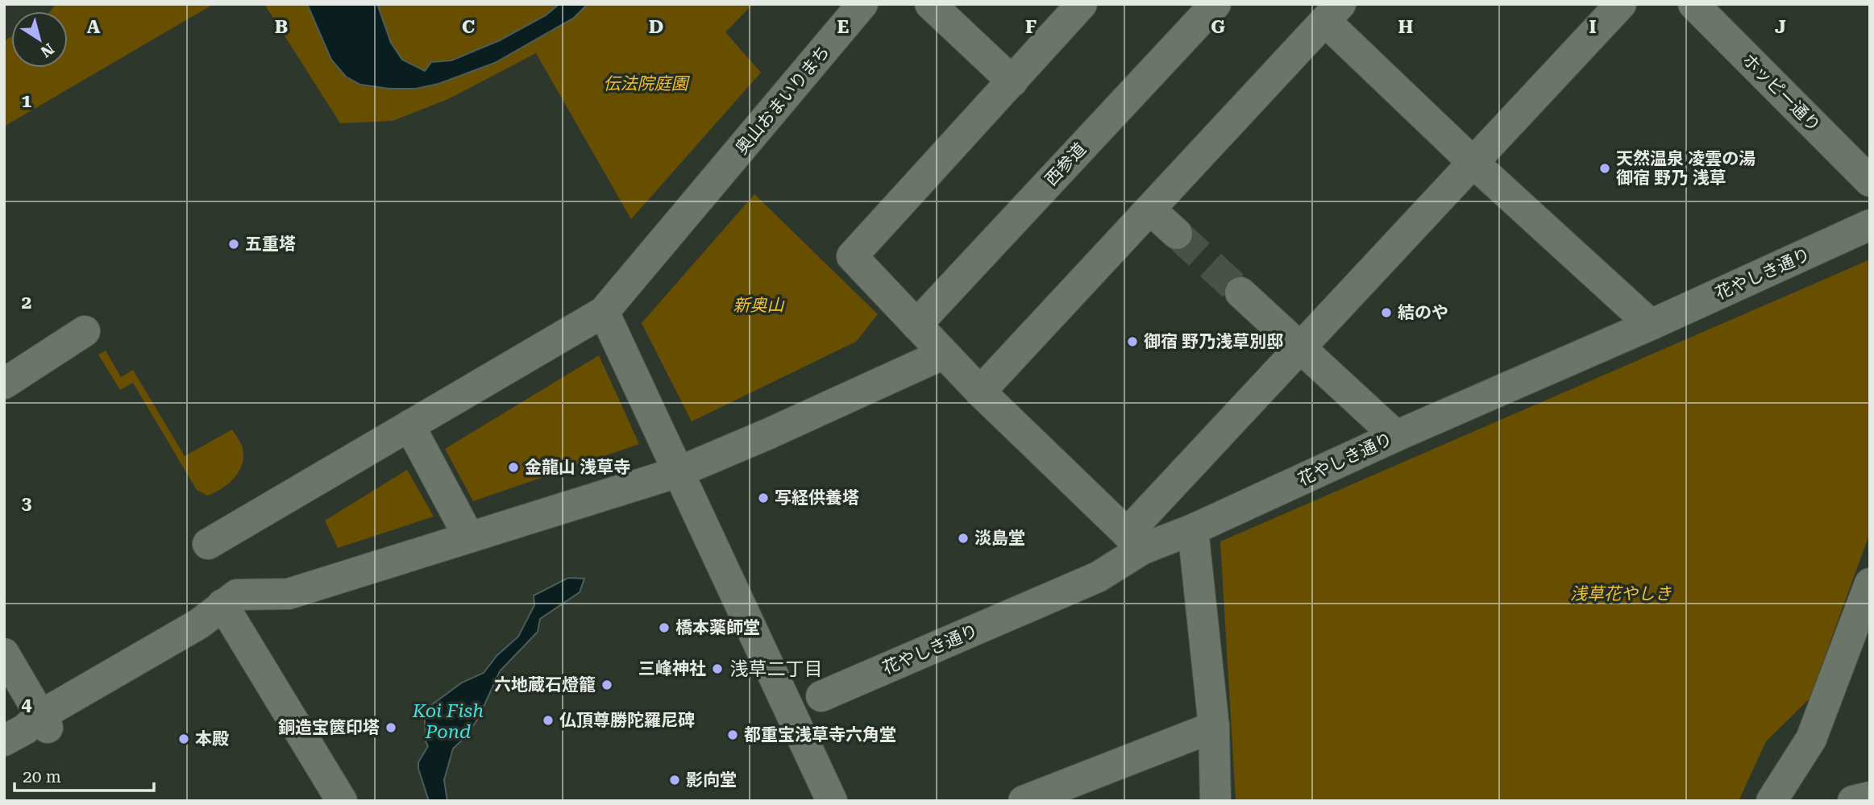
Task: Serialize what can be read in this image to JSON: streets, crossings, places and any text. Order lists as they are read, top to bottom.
{
  "streets": {
    "street": [
      "ホッピー通り",
      "奥山おまいりまち",
      "西参道",
      "花やしき通り"
    ]
  },
  "districts": ["浅草二丁目"],
  "water": ["Koi Fish Pond"],
  "parks": ["伝法院庭園", "新奥山", "浅草花やしき"],
  "places": [
    "天然温泉 凌雲の湯 御宿 野乃 浅草",
    "五重塔",
    "結のや",
    "御宿 野乃浅草別邸",
    "金龍山 浅草寺",
    "写経供養塔",
    "淡島堂",
    "橋本薬師堂",
    "三峰神社",
    "六地蔵石燈籠",
    "仏頂尊勝陀羅尼碑",
    "銅造宝篋印塔",
    "都重宝浅草寺六角堂",
    "本殿",
    "影向堂"
  ],
  "scale_bar": "20 m",
  "north": "bottom right",
  "grid": {
    "columns": [
      "A",
      "B",
      "C",
      "D",
      "E",
      "F",
      "G",
      "H",
      "I",
      "J"
    ],
    "rows": [
      "1",
      "2",
      "3",
      "4"
    ]
  }
}
